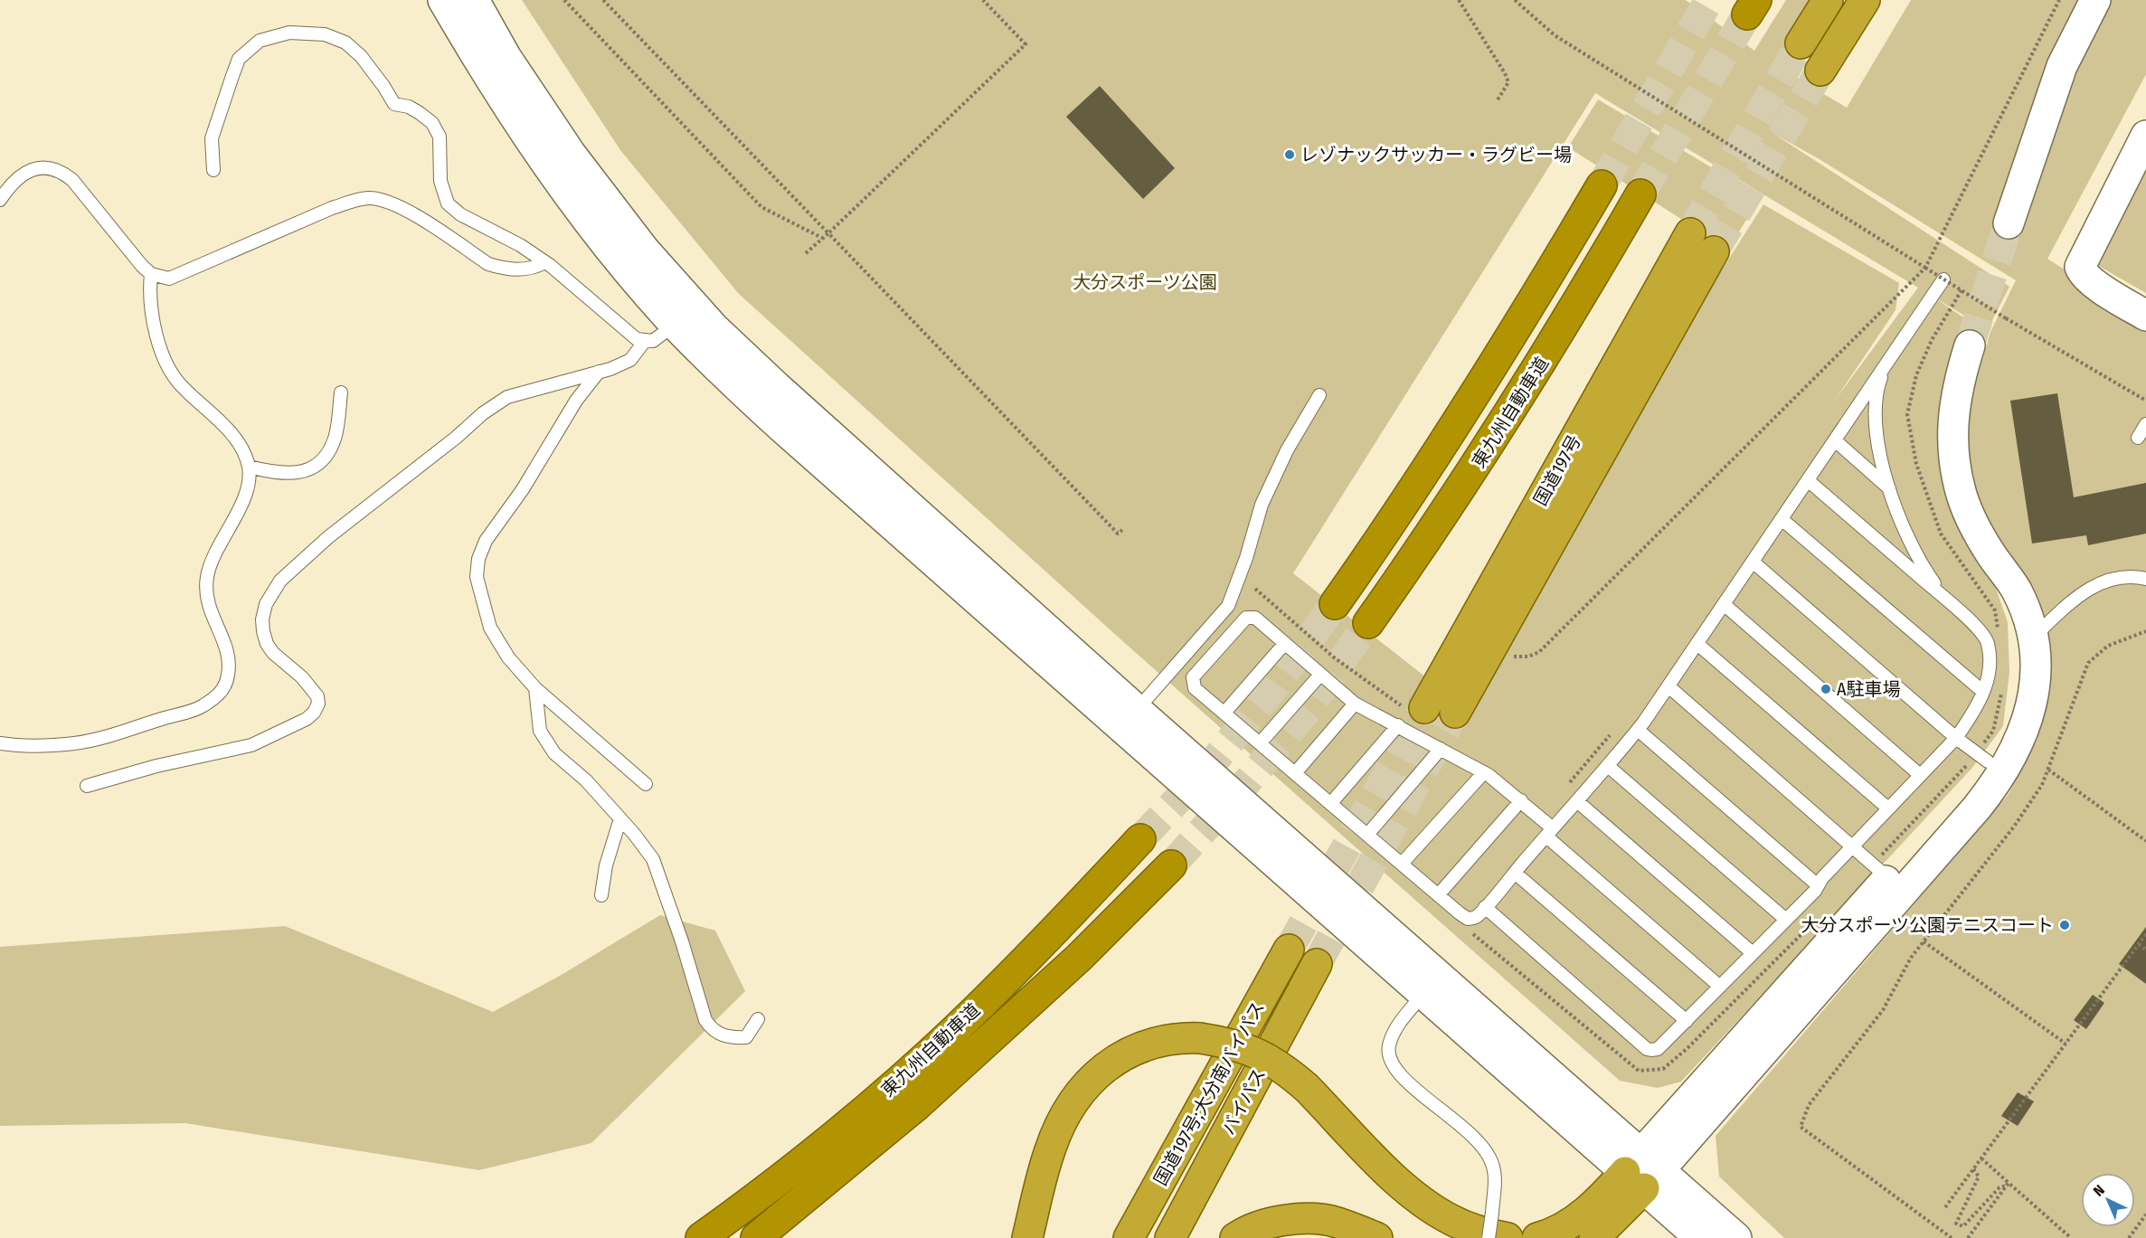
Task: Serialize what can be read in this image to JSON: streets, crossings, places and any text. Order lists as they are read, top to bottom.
{
  "streets": {
    "highway": [
      "東九州自動車道",
      "国道197号",
      "国道197号;大分南バイパス",
      "バイパス"
    ]
  },
  "parks": ["大分スポーツ公園"],
  "places": ["レゾナックサッカー・ラグビー場", "A駐車場", "大分スポーツ公園テニスコート"],
  "north": "top left"
}
